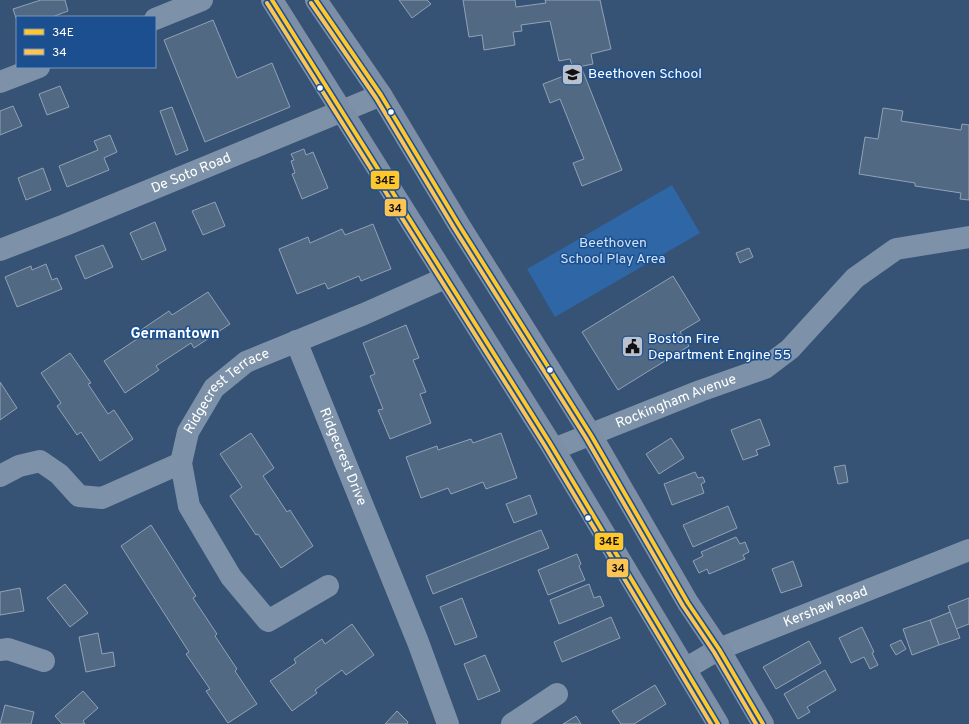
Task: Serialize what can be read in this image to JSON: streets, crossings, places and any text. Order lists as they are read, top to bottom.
{
  "streets": {
    "street": [
      "De Soto Road",
      "Ridgecrest Terrace",
      "Rockingham Avenue",
      "Ridgecrest Drive",
      "Kershaw Road"
    ]
  },
  "crossings": [
    ["Ridgecrest Terrace", "Ridgecrest Drive"]
  ],
  "districts": ["Germantown"],
  "parks": ["Beethoven School Play Area"],
  "places": {
    "school or university": ["Beethoven School"],
    "public building": ["Boston Fire Department Engine 55"]
  },
  "lines": ["transit line 34E", "transit line 34"],
  "legend": ["34E", "34"]
}
